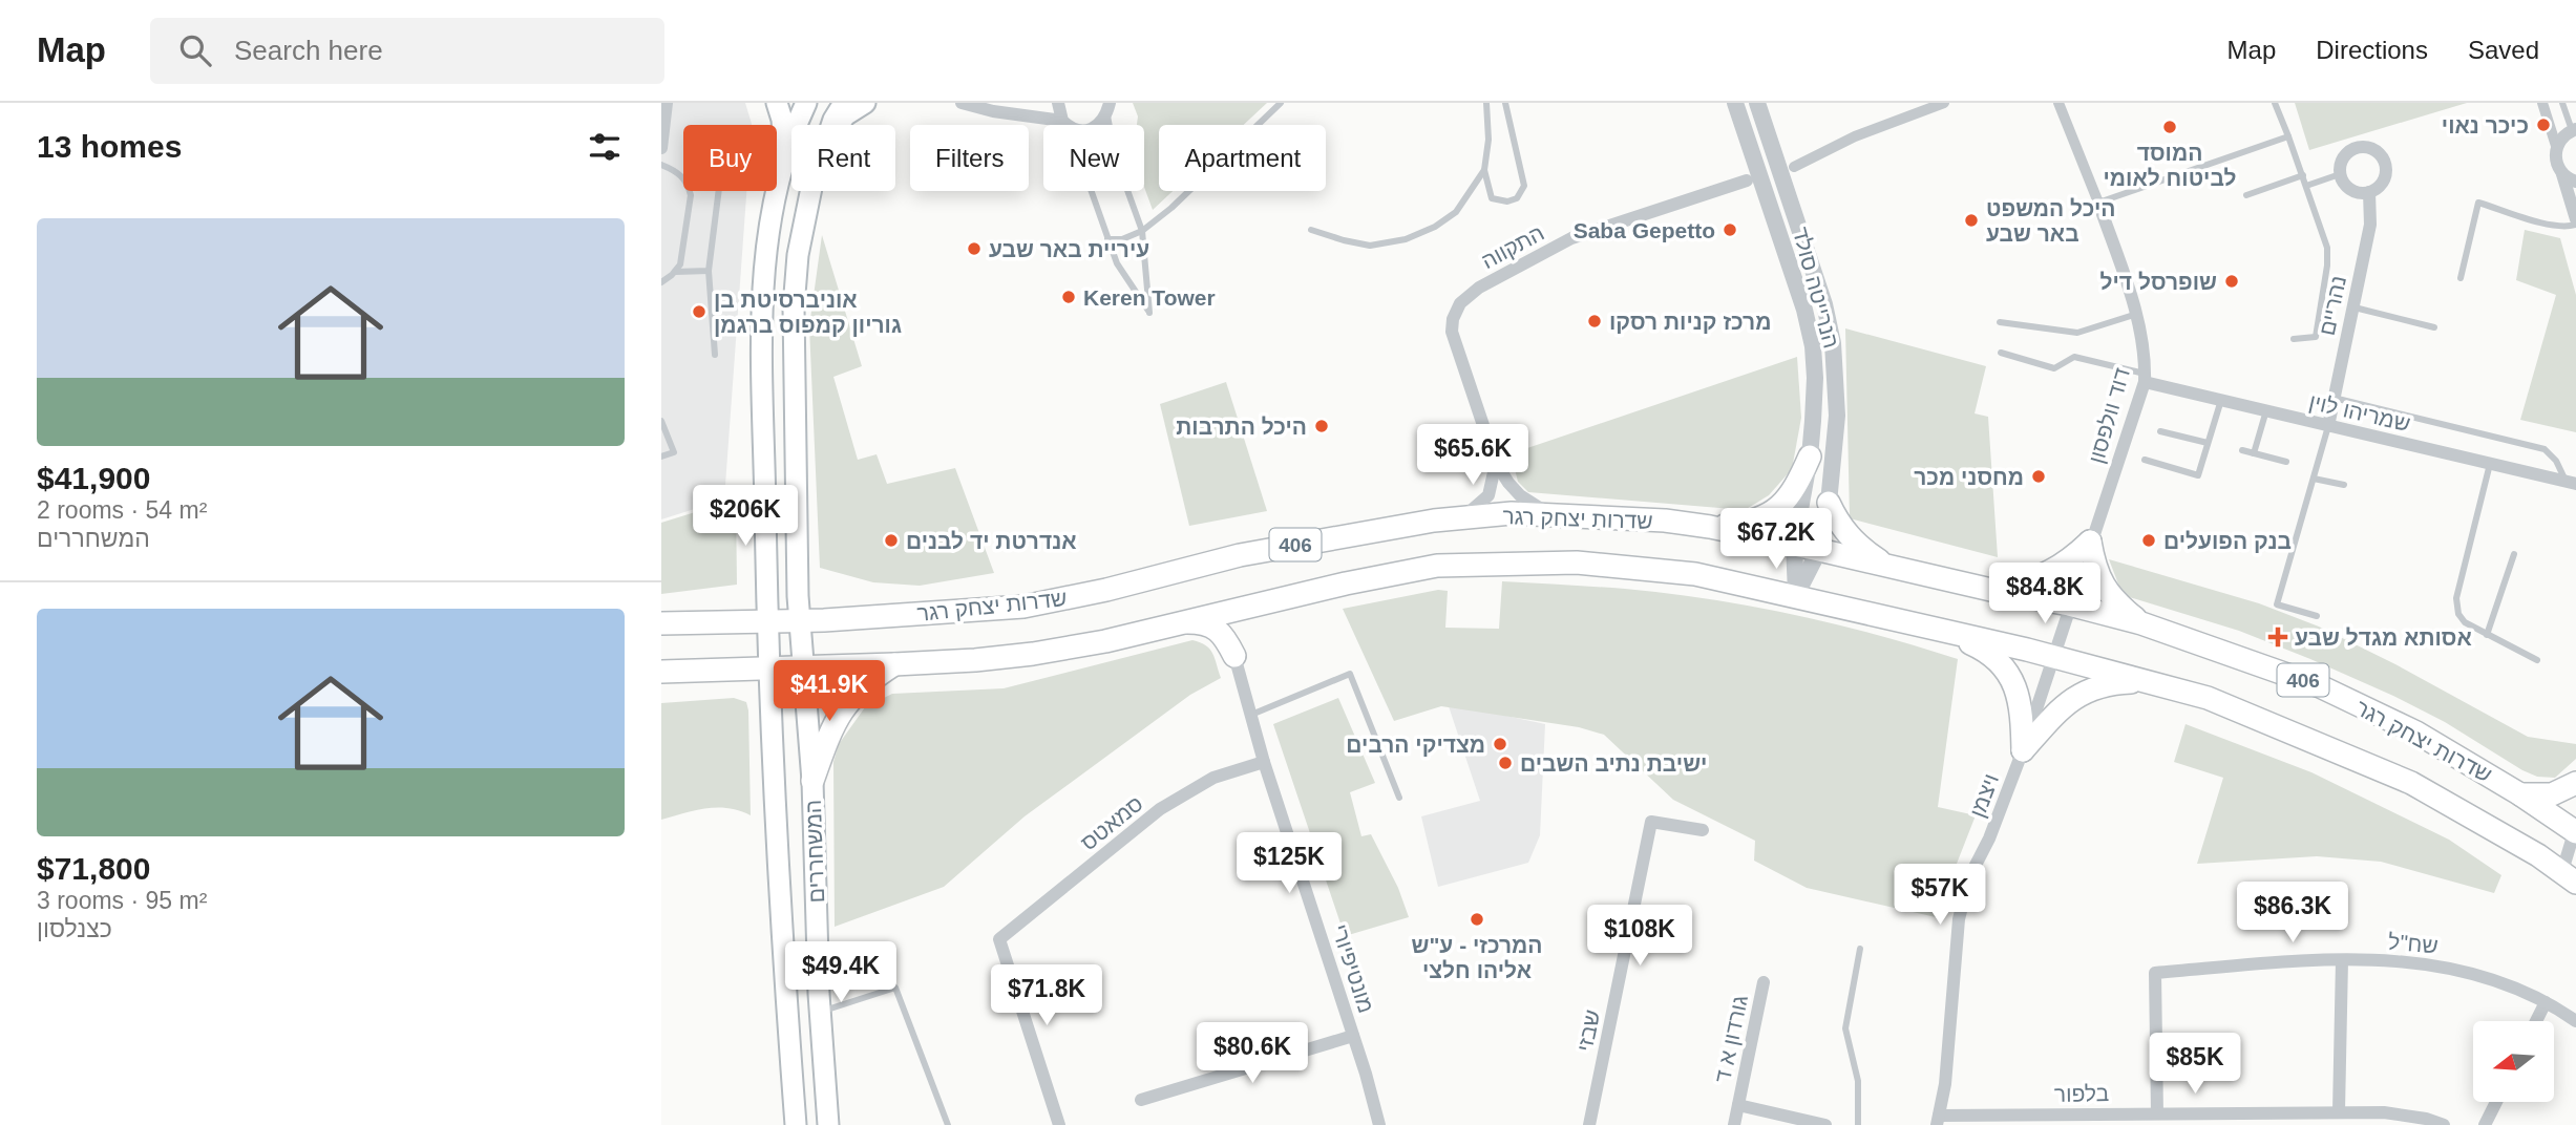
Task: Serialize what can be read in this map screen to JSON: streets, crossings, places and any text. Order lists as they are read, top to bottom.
{
  "streets": {
    "main road": ["שדרות יצחק רגר", "406", "המשחררים"],
    "street": [
      "התקווה",
      "הנרייטה סולד",
      "נהריים",
      "שמריהו לוין",
      "דוד וולפסון",
      "ויצמן",
      "סמאטס",
      "שח\"ל",
      "מונטיפיורי",
      "שבזי",
      "גורדון א ד",
      "בלפור"
    ]
  },
  "crossings": [
    ["התקווה", "שדרות יצחק רגר"],
    ["הנרייטה סולד", "שדרות יצחק רגר"],
    ["נהריים", "שמריהו לוין"],
    ["שמריהו לוין", "דוד וולפסון"],
    ["דוד וולפסון", "שדרות יצחק רגר"],
    ["דוד וולפסון", "ויצמן"],
    ["שדרות יצחק רגר", "ויצמן"],
    ["שדרות יצחק רגר", "המשחררים"],
    ["ויצמן", "בלפור"],
    ["סמאטס", "מונטיפיורי"],
    ["שח\"ל", "בלפור"]
  ],
  "places": {
    "other": [
      "כיכר נאוי",
      "המוסד לביטוח לאומי",
      "היכל המשפט באר שבע",
      "Saba Gepetto",
      "עיריית באר שבע",
      "שופרסל דיל",
      "Keren Tower",
      "אוניברסיטת בן גוריון קמפוס ברגמן",
      "מרכז קניות רסקו",
      "היכל התרבות",
      "מחסני מכר",
      "אנדרטת יד לבנים",
      "בנק הפועלים",
      "מצדיקי הרבים",
      "ישיבת נתיב השבים",
      "המרכזי - ע\"ש אליהו חלצי"
    ],
    "health": ["אסותא מגדל שבע"]
  },
  "north": "left",
  "page": {
    "header": "Map",
    "search": "Search here",
    "nav": ["Map", "Directions", "Saved"],
    "heading": "13 homes",
    "chip": [
      "Buy",
      "Rent",
      "Filters",
      "New",
      "Apartment"
    ],
    "list": [
      {
        "name": "$41,900",
        "note": "2 rooms · 54 m² · המשחררים"
      },
      {
        "name": "$71,800",
        "note": "3 rooms · 95 m² · כצנלסון"
      }
    ],
    "price": [
      "$65.6K",
      "$206K",
      "$67.2K",
      "$84.8K",
      "$41.9K",
      "$125K",
      "$57K",
      "$86.3K",
      "$108K",
      "$49.4K",
      "$71.8K",
      "$80.6K",
      "$85K"
    ]
  }
}
